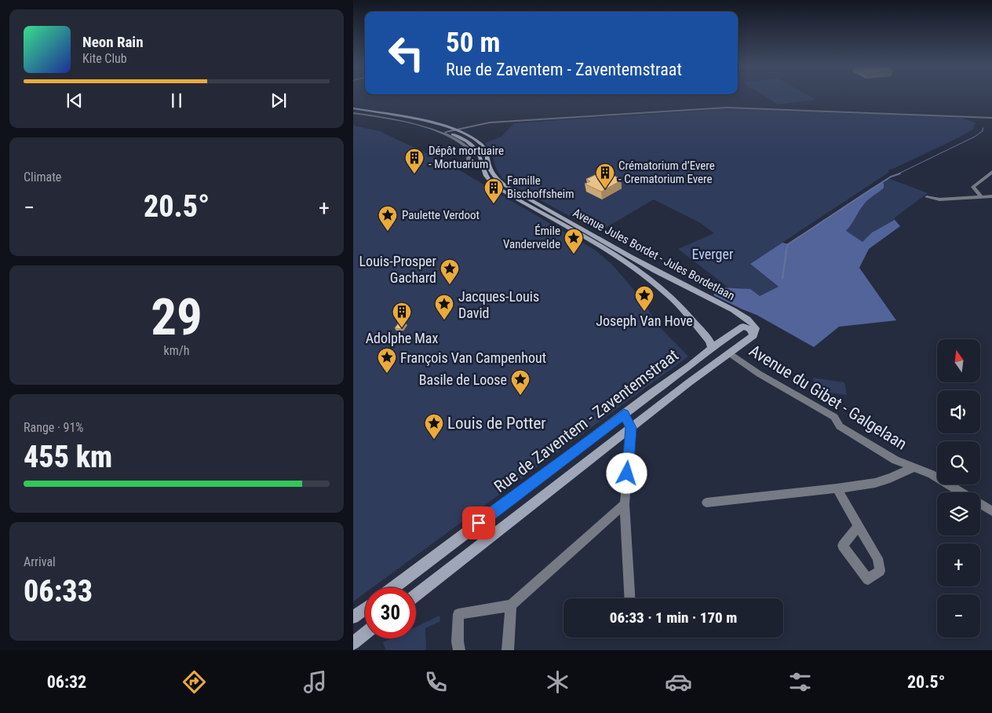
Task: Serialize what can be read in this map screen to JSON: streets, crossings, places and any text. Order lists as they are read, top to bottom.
{
  "streets": {
    "main road": ["Avenue Jules Bordet - Jules Bordetlaan", "Rue de Zaventem - Zaventemstraat"],
    "street": ["Avenue du Gibet - Galgelaan"]
  },
  "crossings": [
    ["Avenue Jules Bordet - Jules Bordetlaan", "Rue de Zaventem - Zaventemstraat"]
  ],
  "parks": ["Everger"],
  "places": {
    "building": [
      "Dépôt mortuaire - Mortuarium",
      "Crématorium d’Evere - Crematorium Evere",
      "Famille Bischoffsheim",
      "Adolphe Max"
    ],
    "place": [
      "Paulette Verdoot",
      "Émile Vandervelde",
      "Louis-Prosper Gachard",
      "Joseph Van Hove",
      "Jacques-Louis David",
      "François Van Campenhout",
      "Basile de Loose",
      "Louis de Potter"
    ]
  },
  "north": "top",
  "page": {
    "turn": ["50 m", "Rue de Zaventem - Zaventemstraat"],
    "song": ["Neon Rain", "Kite Club"],
    "tile": [
      "Climate",
      ["29", "km/h"],
      ["Range · 91%", "455 km"],
      ["Arrival", "06:33"]
    ],
    "heat": ["−", "20.5°", "+"],
    "map_buttons": ["+", "−"],
    "limit": "30",
    "trip": "06:33 · 1 min · 170 m",
    "tabs": ["06:32", "20.5°"]
  }
}
